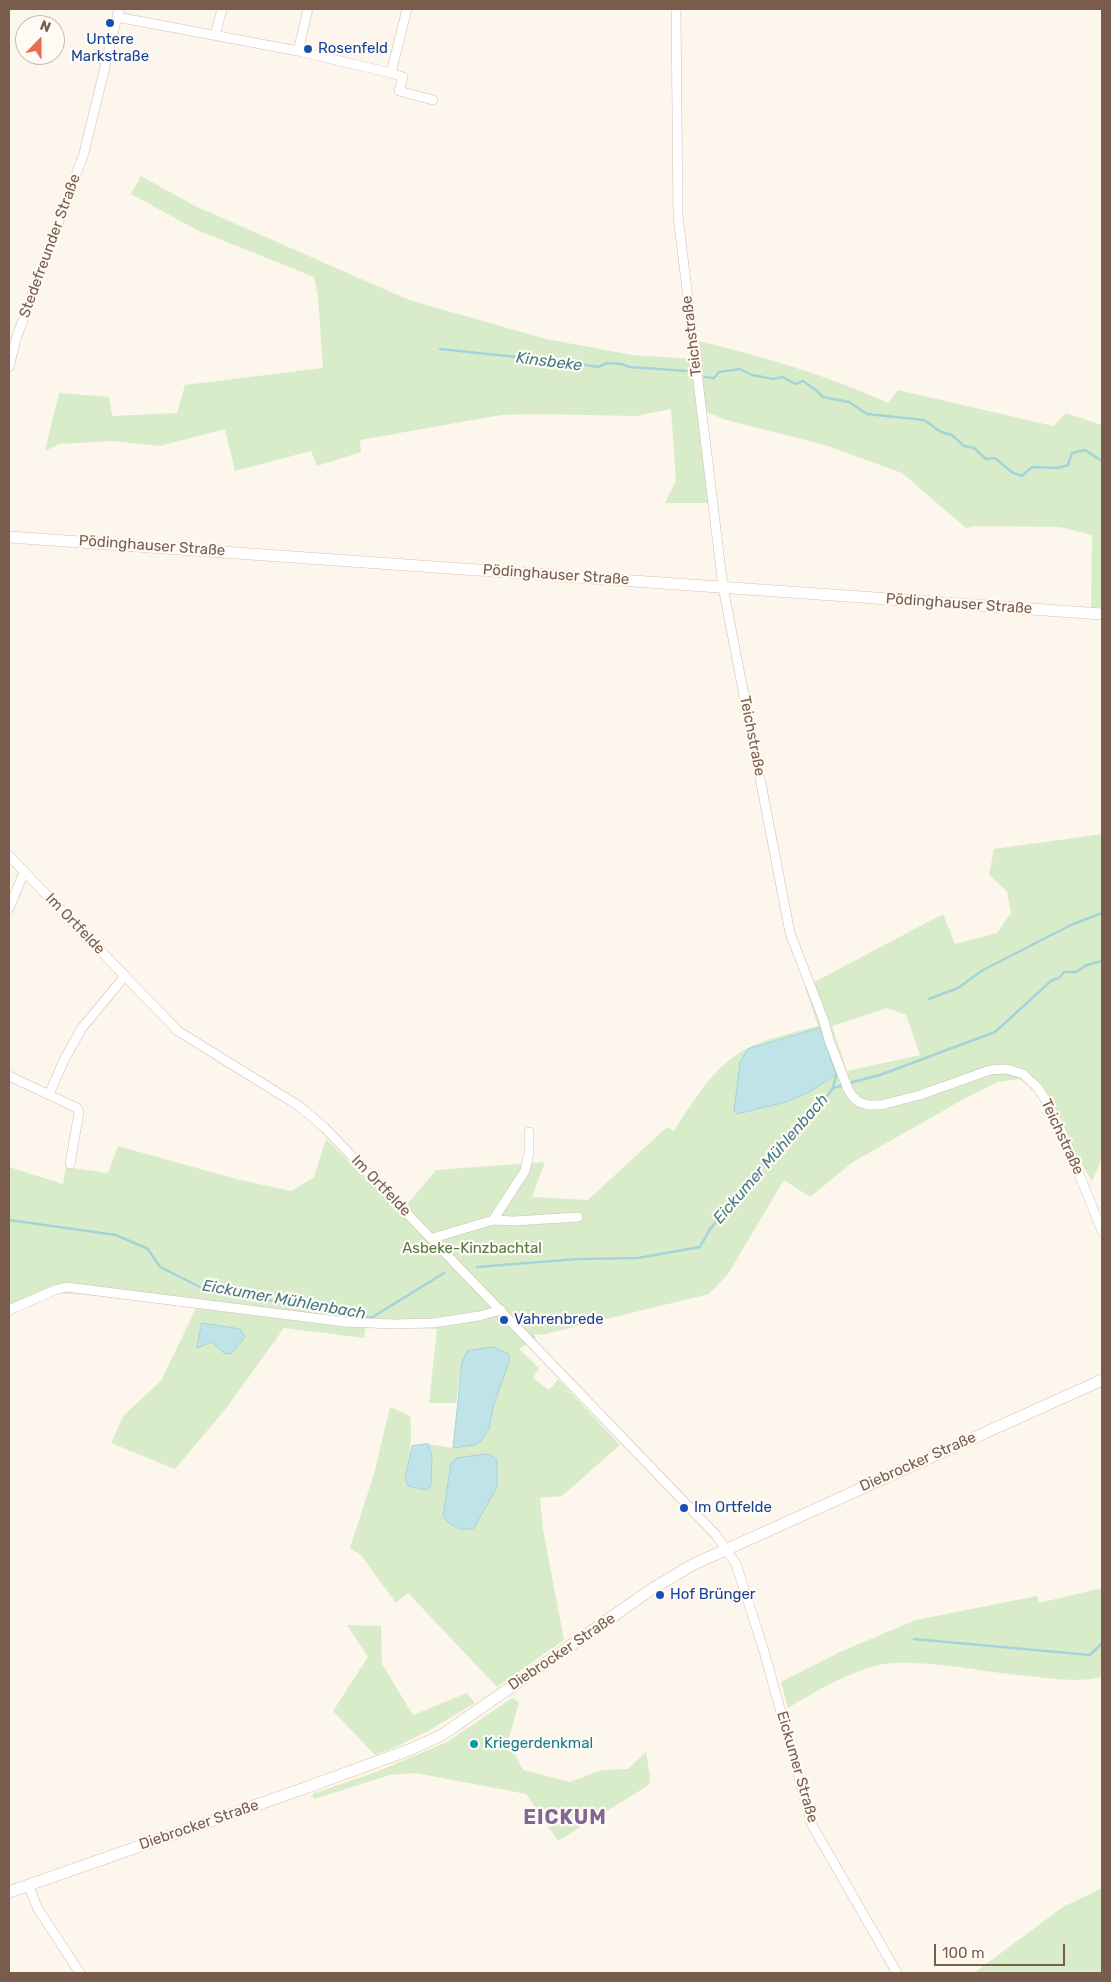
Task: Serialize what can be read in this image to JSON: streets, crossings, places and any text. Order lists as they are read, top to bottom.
{
  "streets": {
    "main road": ["Pödinghauser Straße", "Diebrocker Straße"],
    "street": [
      "Stedefreunder Straße",
      "Teichstraße",
      "Im Ortfelde",
      "Eickumer Straße"
    ]
  },
  "crossings": [
    ["Teichstraße", "Pödinghauser Straße"],
    ["Im Ortfelde", "Diebrocker Straße"],
    ["Im Ortfelde", "Eickumer Straße"],
    ["Diebrocker Straße", "Eickumer Straße"]
  ],
  "districts": ["EICKUM"],
  "water": ["Kinsbeke", "Eickumer Mühlenbach"],
  "parks": ["Asbeke-Kinzbachtal"],
  "places": [
    "Untere Markstraße",
    "Rosenfeld",
    "Vahrenbrede",
    "Im Ortfelde",
    "Hof Brünger",
    "Kriegerdenkmal"
  ],
  "scale_bar": "100 m",
  "north": "top"
}
